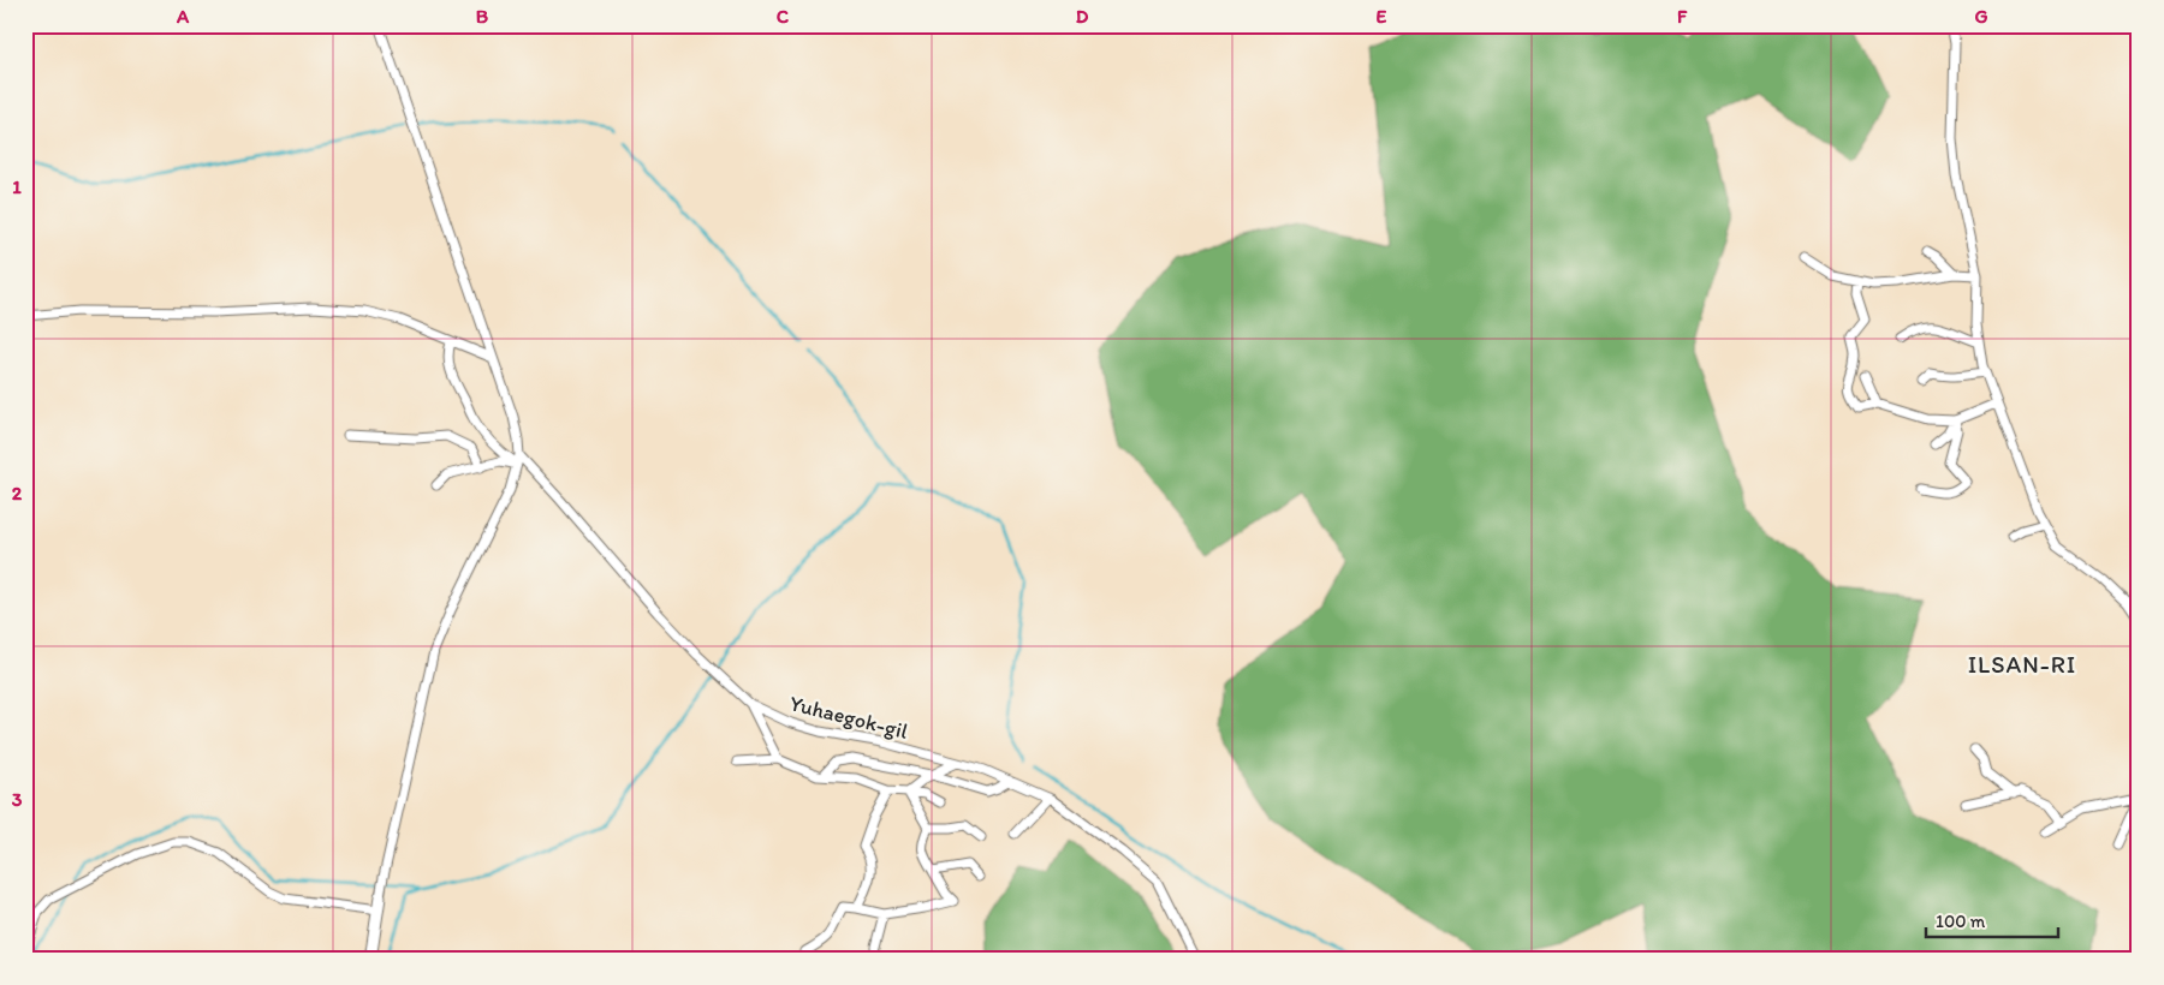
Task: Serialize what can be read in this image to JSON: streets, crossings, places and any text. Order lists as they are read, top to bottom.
{
  "streets": {
    "street": ["Yuhaegok-gil"]
  },
  "districts": ["ILSAN-RI"],
  "scale_bar": "100 m",
  "grid": {
    "columns": [
      "A",
      "B",
      "C",
      "D",
      "E",
      "F",
      "G"
    ],
    "rows": ["1", "2", "3"]
  }
}
